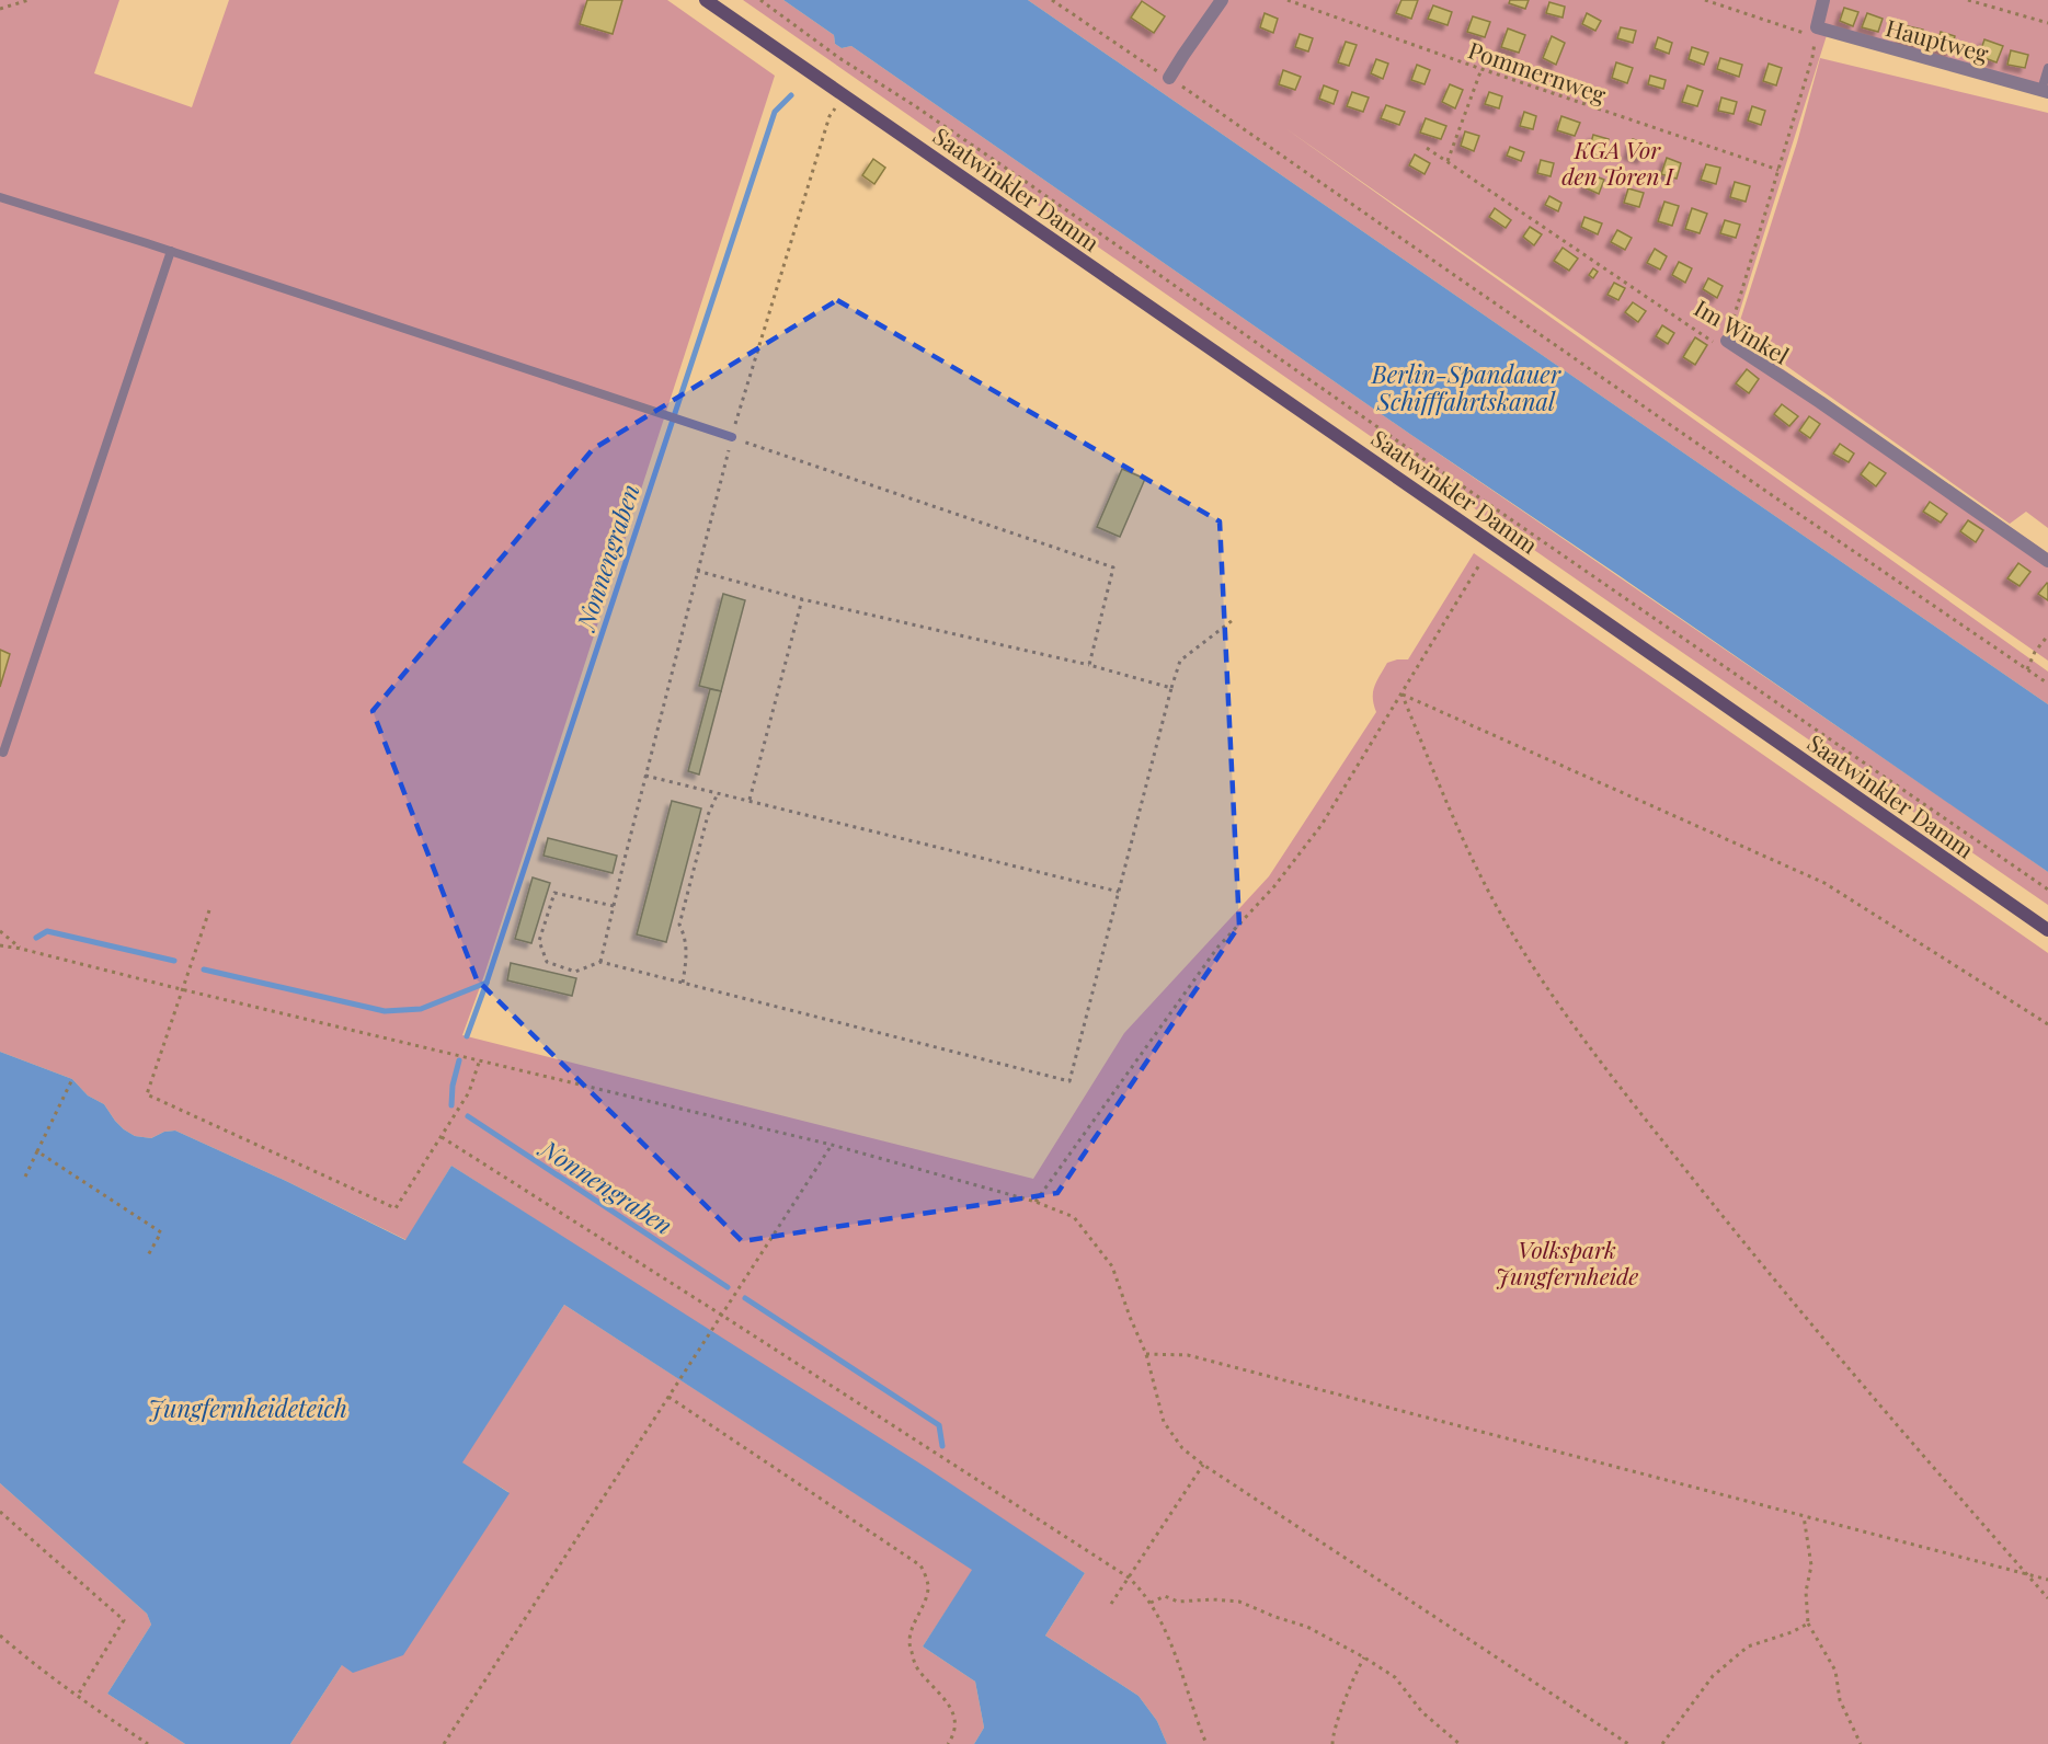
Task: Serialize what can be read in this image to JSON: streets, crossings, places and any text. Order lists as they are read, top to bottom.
{
  "streets": {
    "main road": ["Saatwinkler Damm"],
    "street": ["Hauptweg", "Im Winkel"],
    "path": ["Pommernweg"]
  },
  "water": ["Berlin-Spandauer Schifffahrtskanal", "Nonnengraben", "Jungfernheideteich"],
  "parks": ["KGA Vor den Toren I", "Volkspark Jungfernheide"]
}
